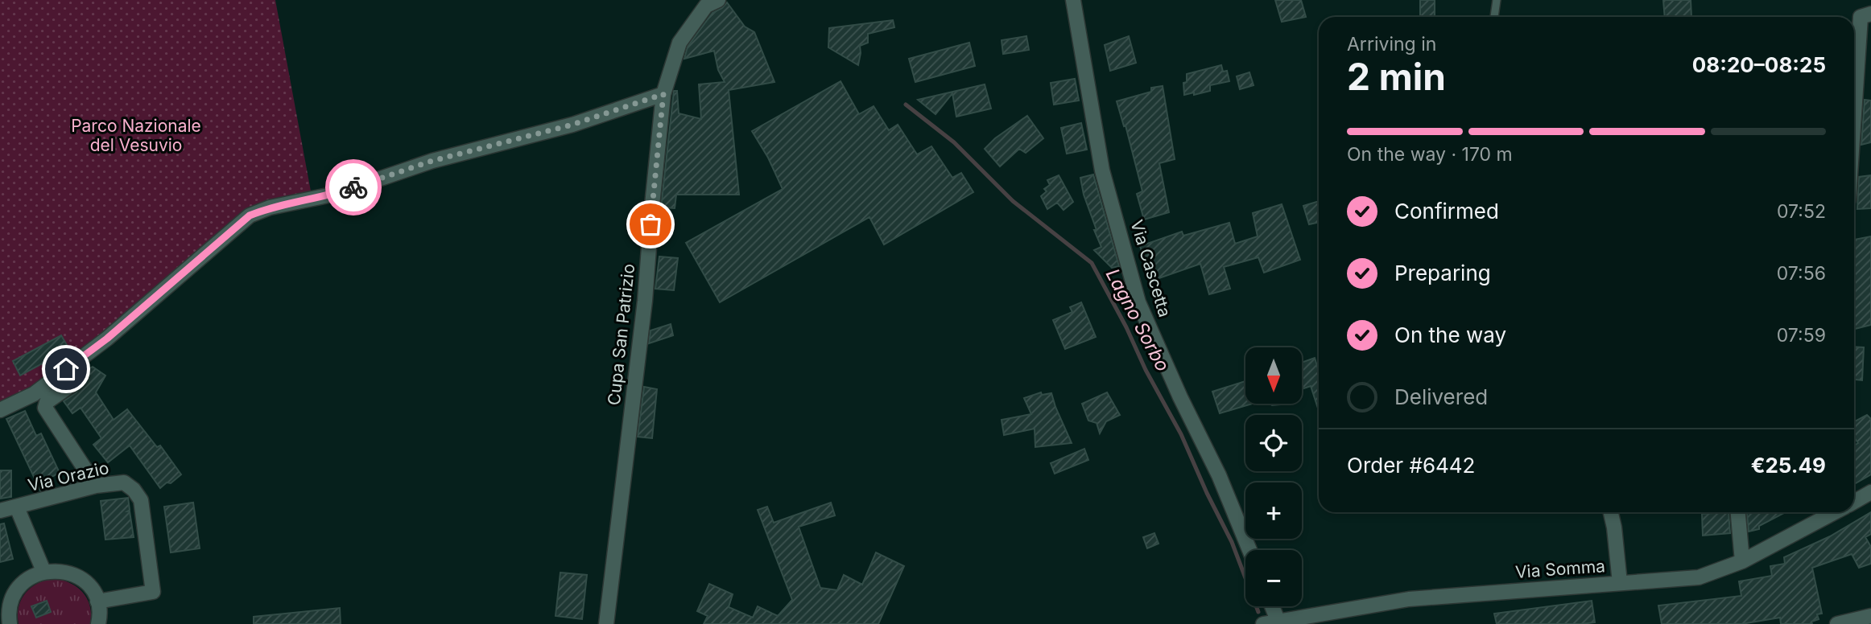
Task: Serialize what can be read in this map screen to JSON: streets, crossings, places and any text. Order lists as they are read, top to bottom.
{
  "streets": {
    "street": [
      "Via Cascetta",
      "Cupa San Patrizio",
      "Via Orazio",
      "Via Somma"
    ]
  },
  "water": ["Lagno Sorbo"],
  "parks": ["Parco Nazionale del Vesuvio"],
  "north": "bottom",
  "page": {
    "heading": ["2 min", "Arriving in", "08:20–08:25"],
    "panel": ["Order #6442", "€25.49"],
    "bar": "On the way · 170 m",
    "list": [
      ["Confirmed", "07:52"],
      ["Preparing", "07:56"],
      ["On the way", "07:59"],
      "Delivered"
    ],
    "map_buttons": ["+", "−"]
  }
}
